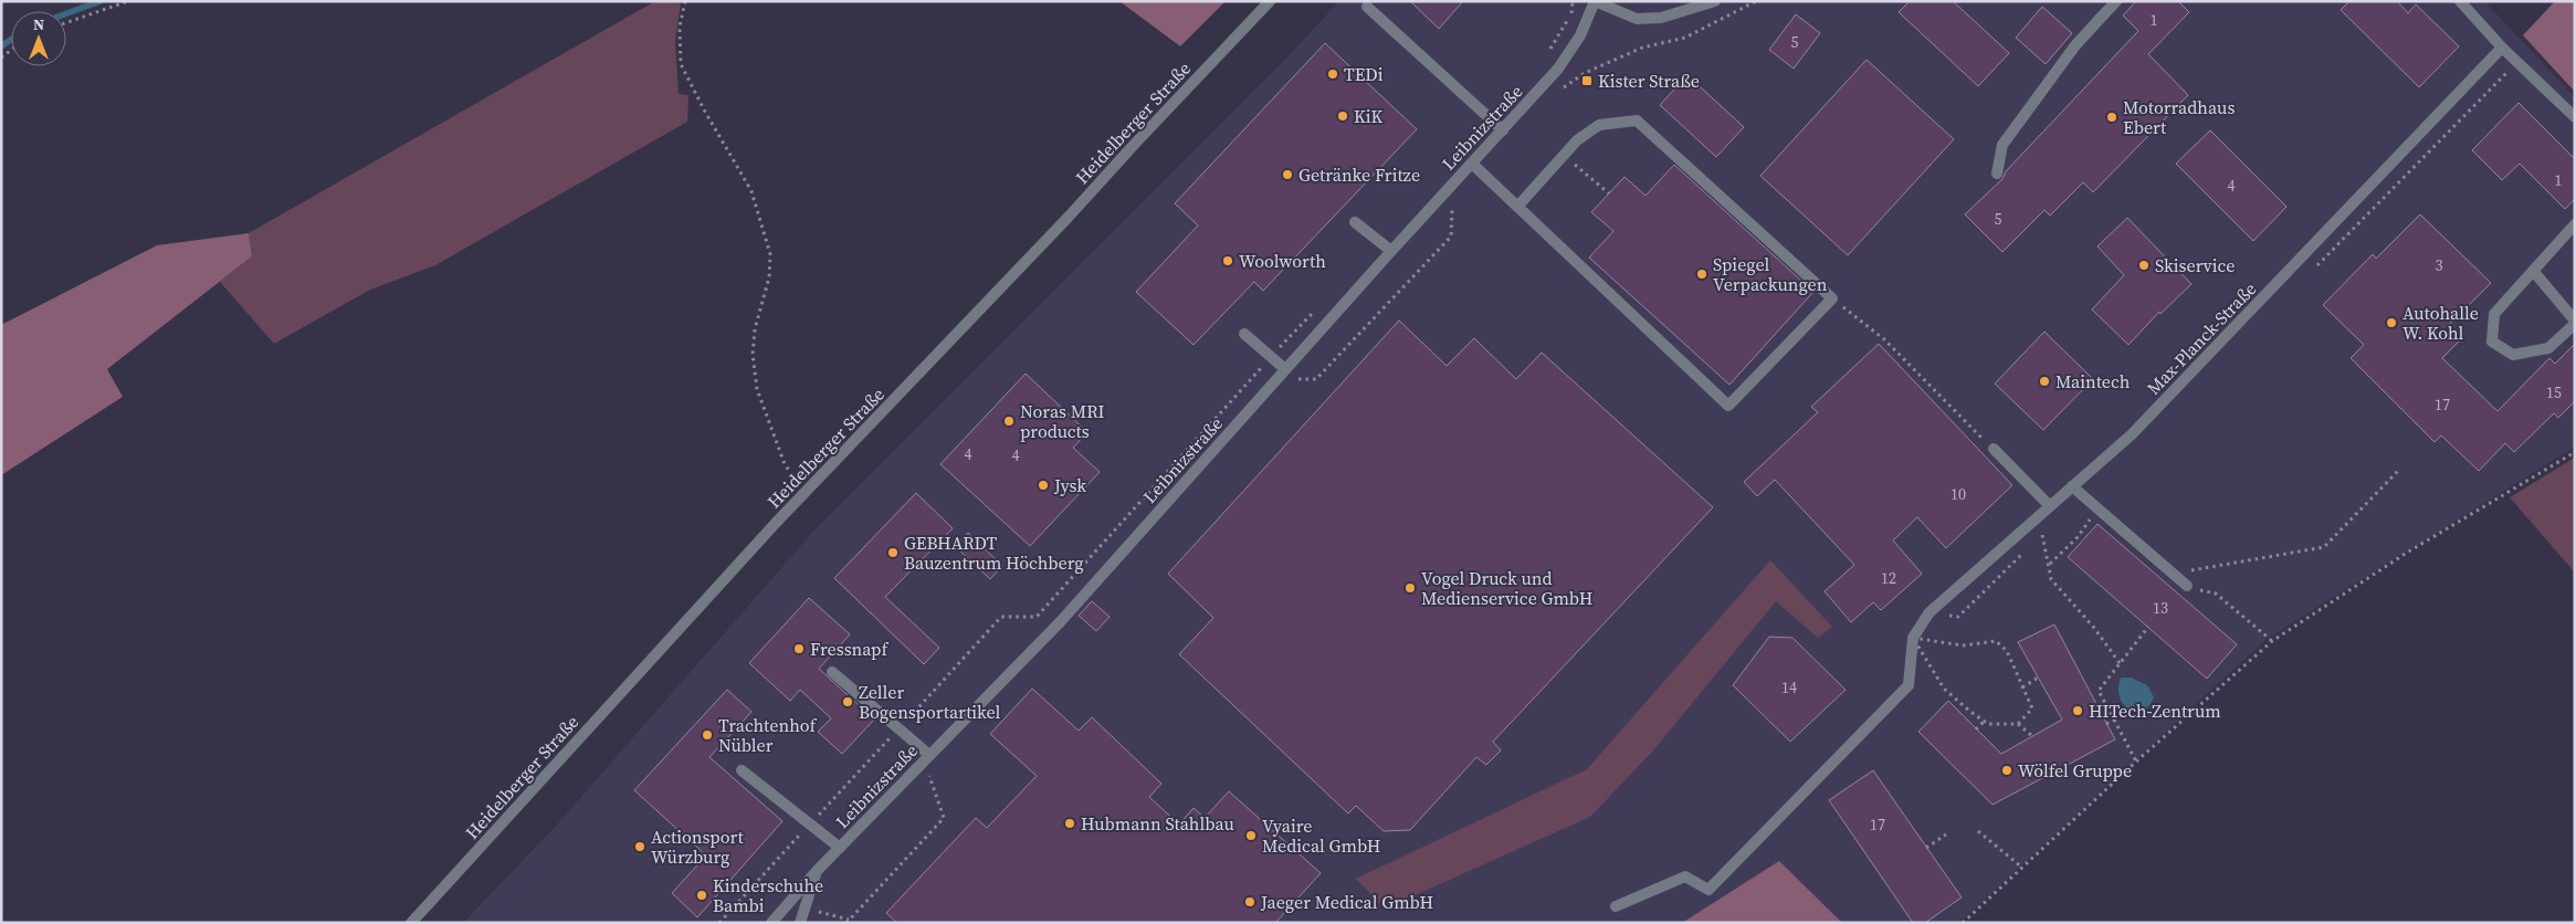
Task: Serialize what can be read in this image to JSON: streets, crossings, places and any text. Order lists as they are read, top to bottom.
{
  "streets": {
    "street": ["Heidelberger Straße", "Leibnizstraße", "Max-Planck-Straße"]
  },
  "places": {
    "other": [
      "TEDi",
      "KiK",
      "Motorradhaus Ebert",
      "Getränke Fritze",
      "Woolworth",
      "Skiservice",
      "Spiegel Verpackungen",
      "Autohalle W. Kohl",
      "Maintech",
      "Noras MRI products",
      "Jysk",
      "GEBHARDT Bauzentrum Höchberg",
      "Vogel Druck und Medienservice GmbH",
      "Fressnapf",
      "Zeller Bogensportartikel",
      "HITech-Zentrum",
      "Trachtenhof Nübler",
      "Wölfel Gruppe",
      "Hubmann Stahlbau",
      "Vyaire Medical GmbH",
      "Actionsport Würzburg",
      "Kinderschuhe Bambi",
      "Jaeger Medical GmbH"
    ],
    "transit": ["Kister Straße"]
  },
  "house_numbers": [
    "1",
    "5",
    "1",
    "4",
    "5",
    "3",
    "15",
    "17",
    "4",
    "4",
    "10",
    "12",
    "13",
    "14",
    "17"
  ],
  "north": "top"
}
